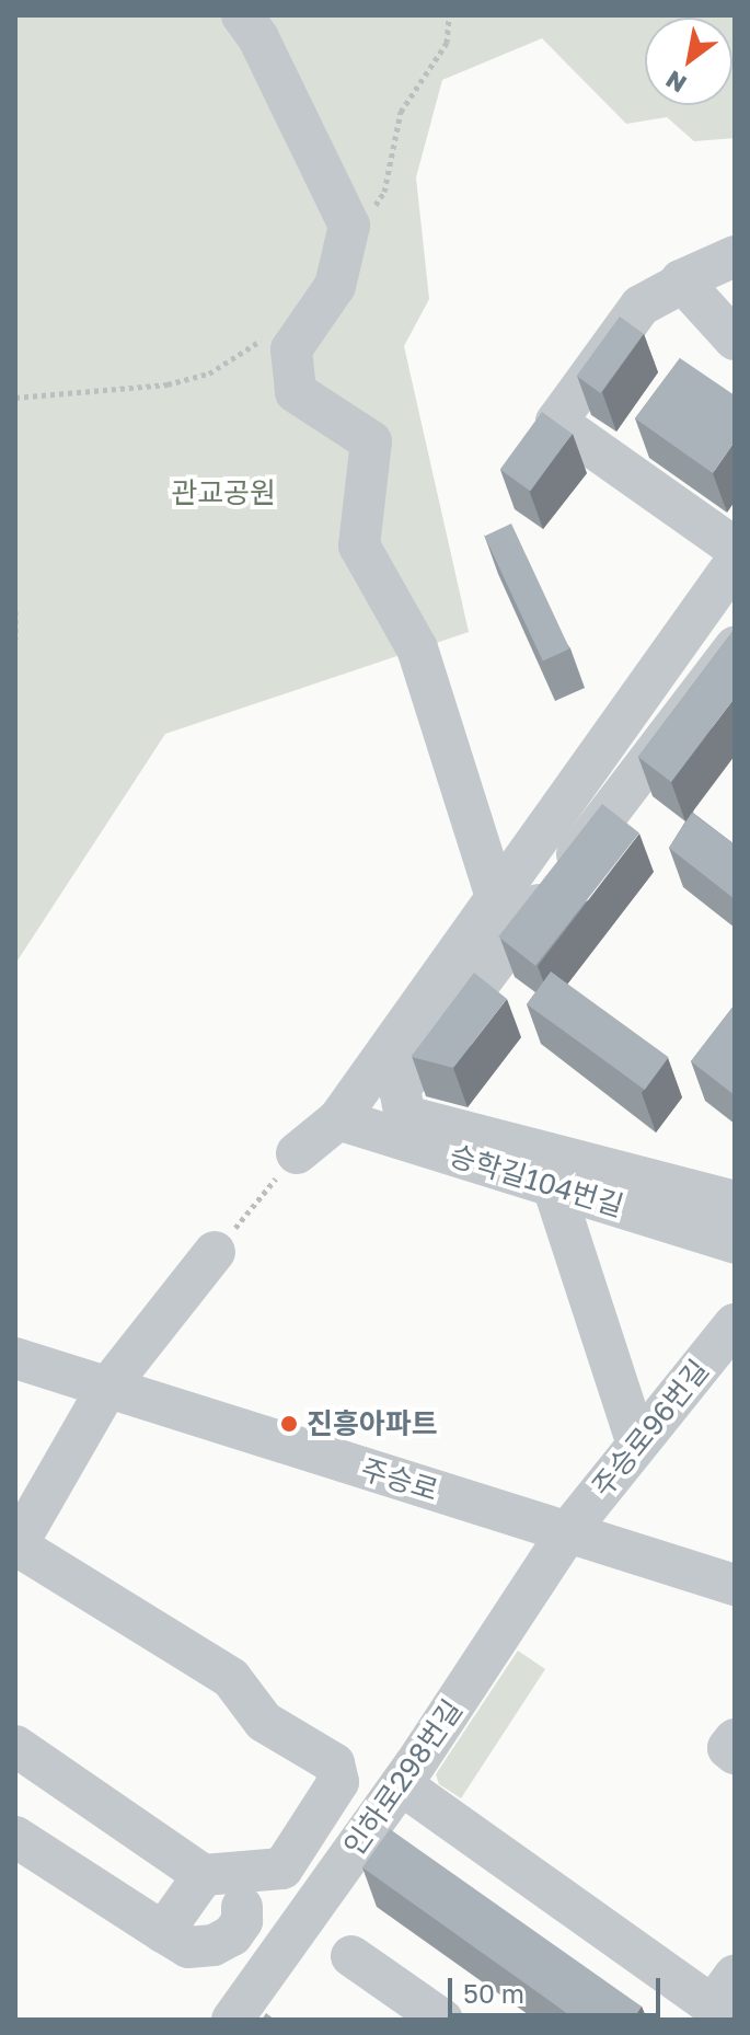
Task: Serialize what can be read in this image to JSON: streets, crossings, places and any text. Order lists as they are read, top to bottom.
{
  "streets": {
    "street": [
      "승학길104번길",
      "주승로96번길",
      "주승로",
      "인하로298번길"
    ]
  },
  "crossings": [
    ["주승로96번길", "주승로"],
    ["주승로96번길", "인하로298번길"],
    ["주승로", "인하로298번길"]
  ],
  "parks": ["관교공원"],
  "places": ["진흥아파트"],
  "scale_bar": "50 m",
  "north": "bottom left"
}
